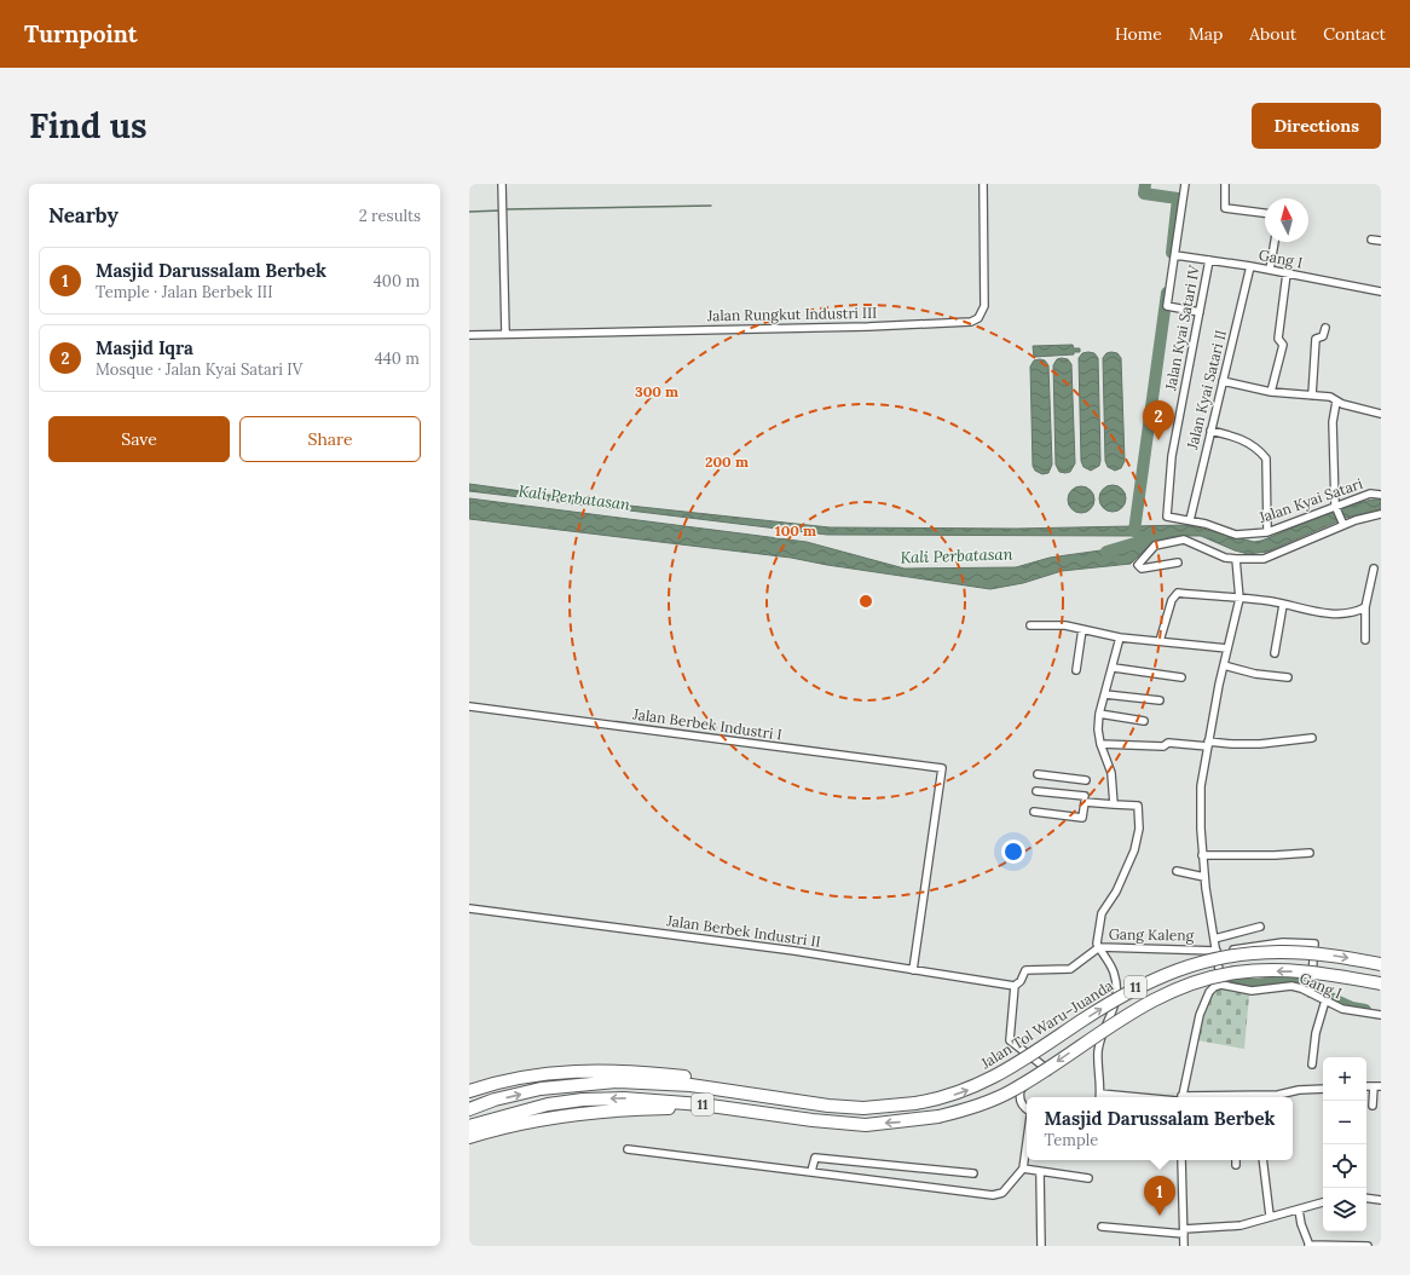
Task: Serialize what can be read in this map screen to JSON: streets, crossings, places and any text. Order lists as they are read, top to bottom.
{
  "streets": {
    "highway": ["11", "Jalan Tol Waru–Juanda"],
    "street": [
      "Gang I",
      "Jalan Rungkut Industri III",
      "Jalan Kyai Satari IV",
      "Jalan Kyai Satari II",
      "Jalan Kyai Satari",
      "Jalan Berbek Industri I",
      "Jalan Berbek Industri II",
      "Gang Kaleng"
    ]
  },
  "crossings": [
    ["Gang I", "Jalan Kyai Satari IV"],
    ["Gang I", "Jalan Kyai Satari II"],
    ["Gang I", "Gang Kaleng"],
    ["Jalan Kyai Satari IV", "Jalan Kyai Satari"],
    ["Jalan Kyai Satari II", "Jalan Kyai Satari"],
    ["Jalan Berbek Industri I", "Jalan Berbek Industri II"],
    ["Jalan Berbek Industri II", "Gang Kaleng"]
  ],
  "water": ["Kali Perbatasan"],
  "north": "top",
  "page": {
    "header": "Turnpoint",
    "nav": [
      "Home",
      "Map",
      "About",
      "Contact"
    ],
    "buttons": [
      "Directions",
      ["Save", "Share"]
    ],
    "title": "Find us",
    "heading": ["Nearby", "2 results"],
    "list": [
      {
        "mark": "1",
        "name": "Masjid Darussalam Berbek",
        "note": "Temple · Jalan Berbek III",
        "value": "400 m"
      },
      {
        "mark": "2",
        "name": "Masjid Iqra",
        "note": "Mosque · Jalan Kyai Satari IV",
        "value": "440 m"
      }
    ],
    "pins": ["2", "1"],
    "map_buttons": ["+", "−"],
    "popup": ["Masjid Darussalam Berbek", "Temple"]
  },
  "rings": ["300 m", "200 m", "100 m"]
}
